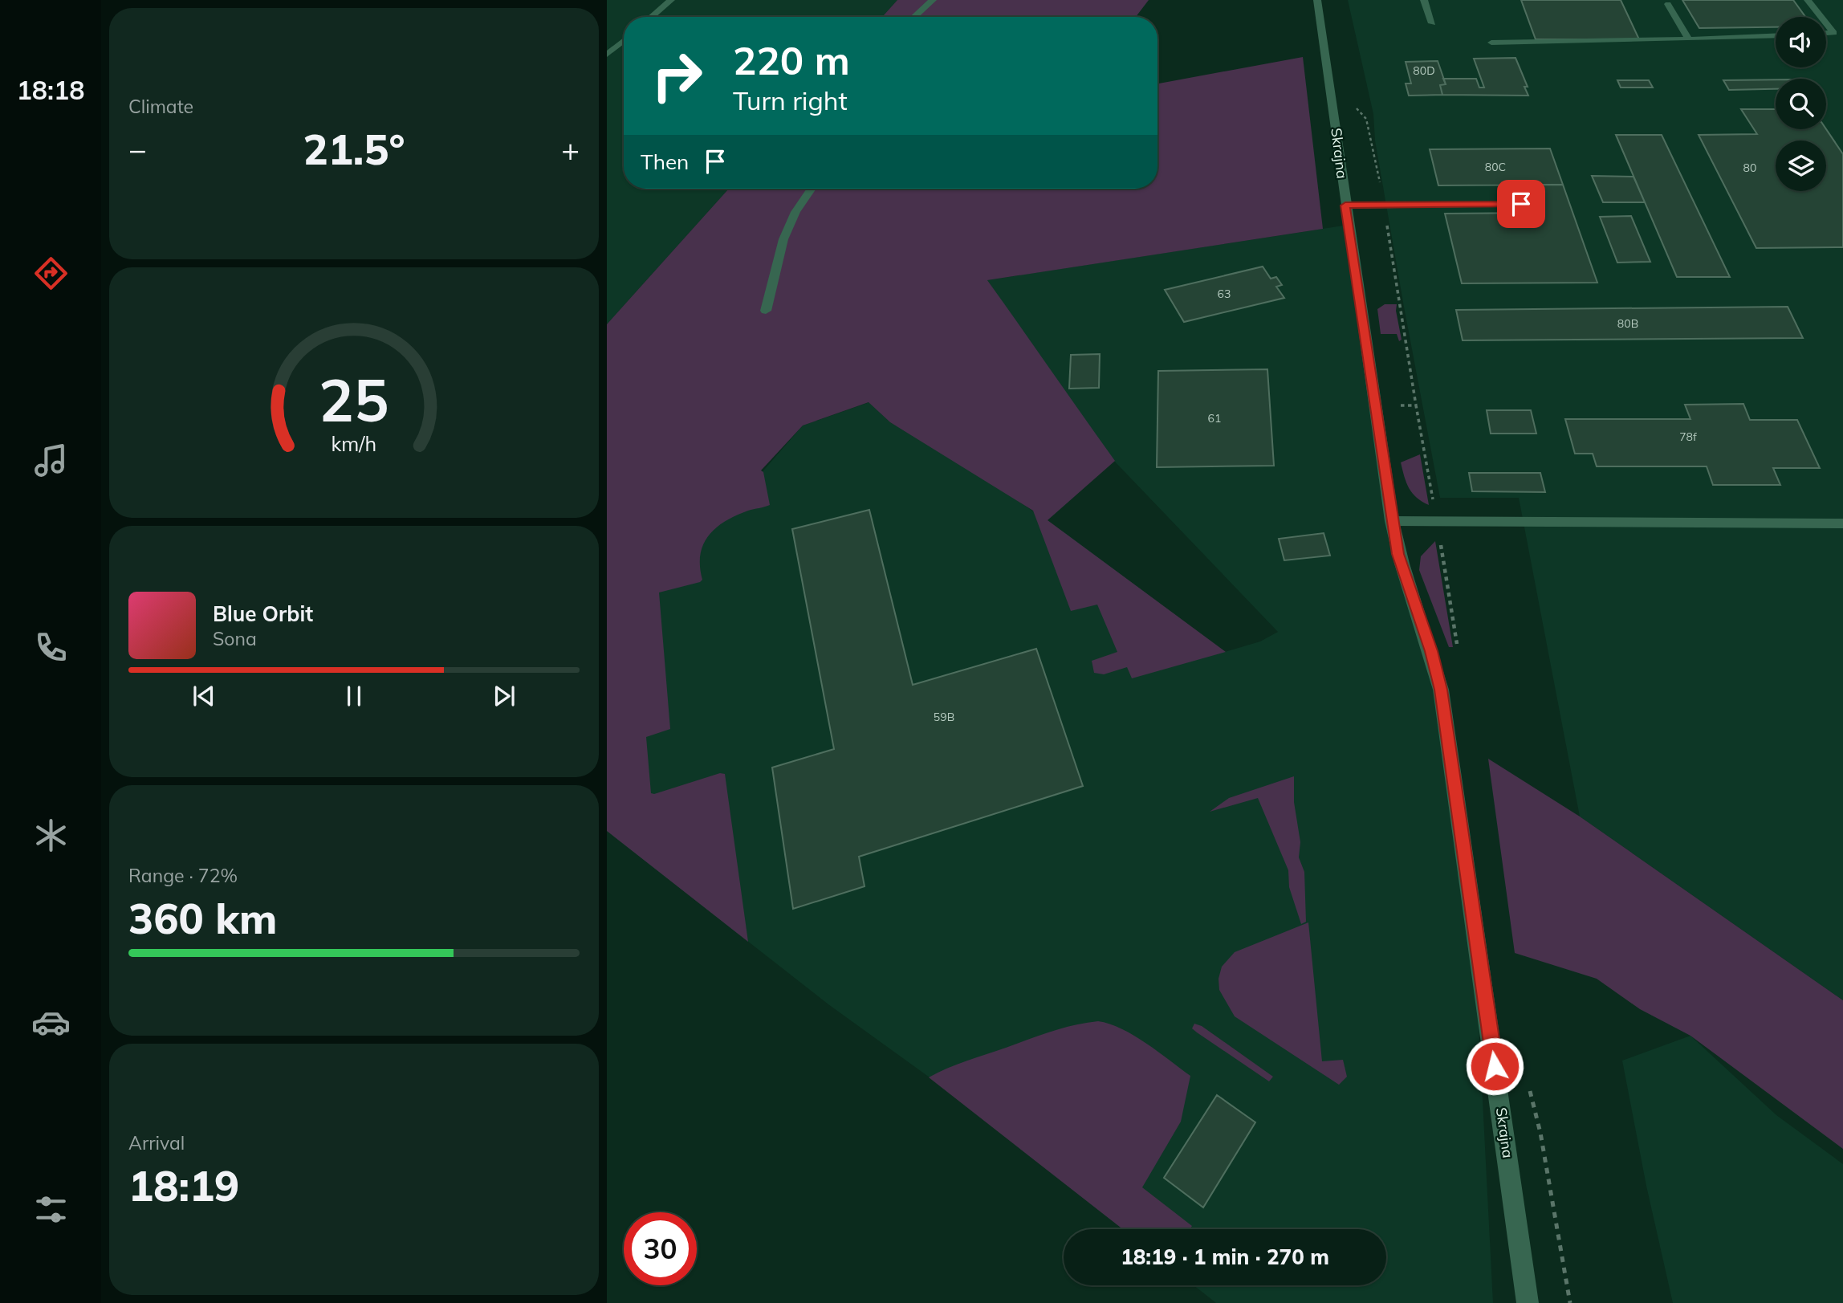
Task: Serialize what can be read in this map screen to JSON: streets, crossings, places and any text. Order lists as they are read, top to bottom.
{
  "streets": {
    "street": ["Skrajna"]
  },
  "house_numbers": [
    "80D",
    "80C",
    "80",
    "63",
    "80B",
    "61",
    "78f",
    "59B"
  ],
  "page": {
    "tabs": "18:18",
    "tile": [
      "Climate",
      ["Range · 72%", "360 km"],
      ["Arrival", "18:19"]
    ],
    "turn": ["220 m", "Turn right"],
    "heat": ["−", "21.5°", "+"],
    "then": "Then",
    "song": ["Blue Orbit", "Sona"],
    "limit": "30",
    "trip": "18:19 · 1 min · 270 m",
    "gauge": ["25", "km/h"]
  }
}
